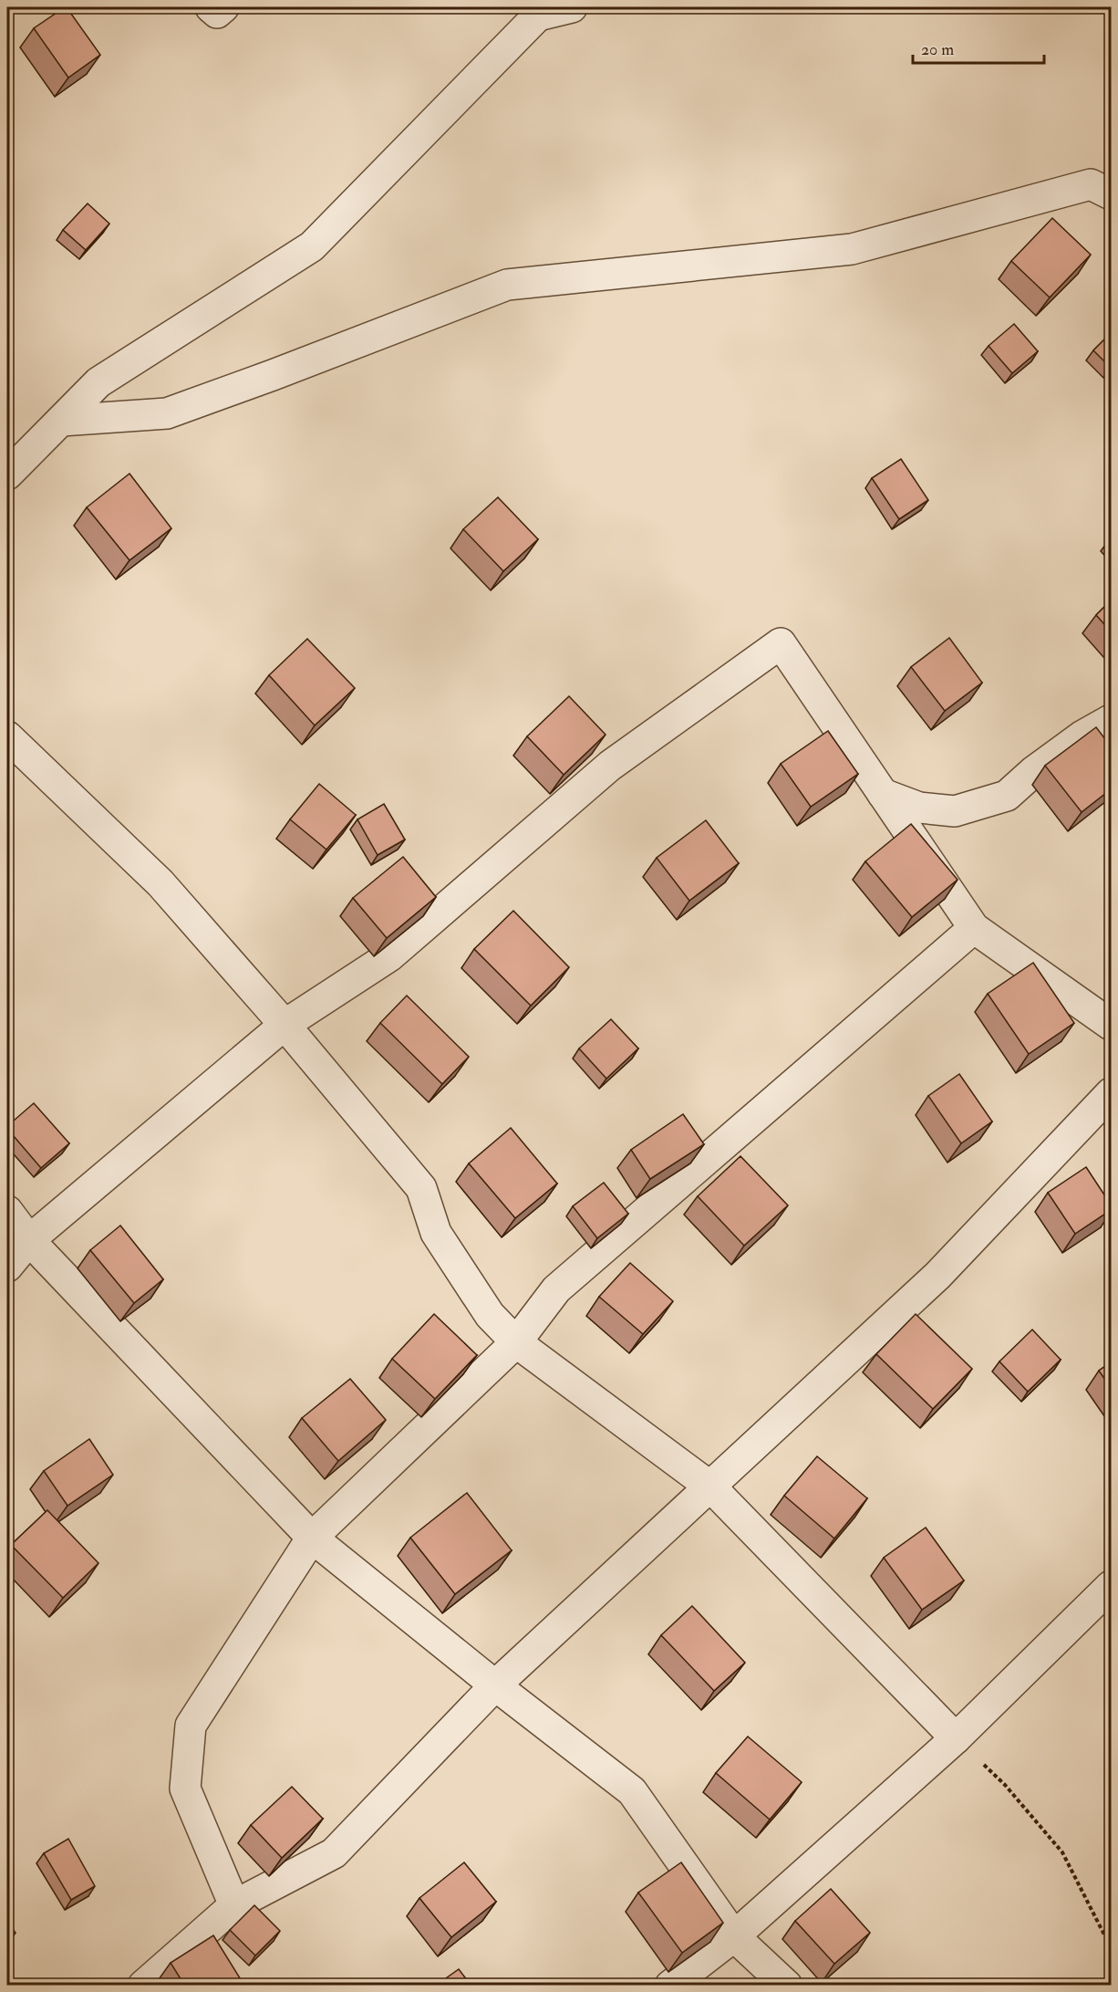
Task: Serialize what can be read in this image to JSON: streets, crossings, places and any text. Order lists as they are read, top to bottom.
{
  "scale_bar": "20 m"
}
